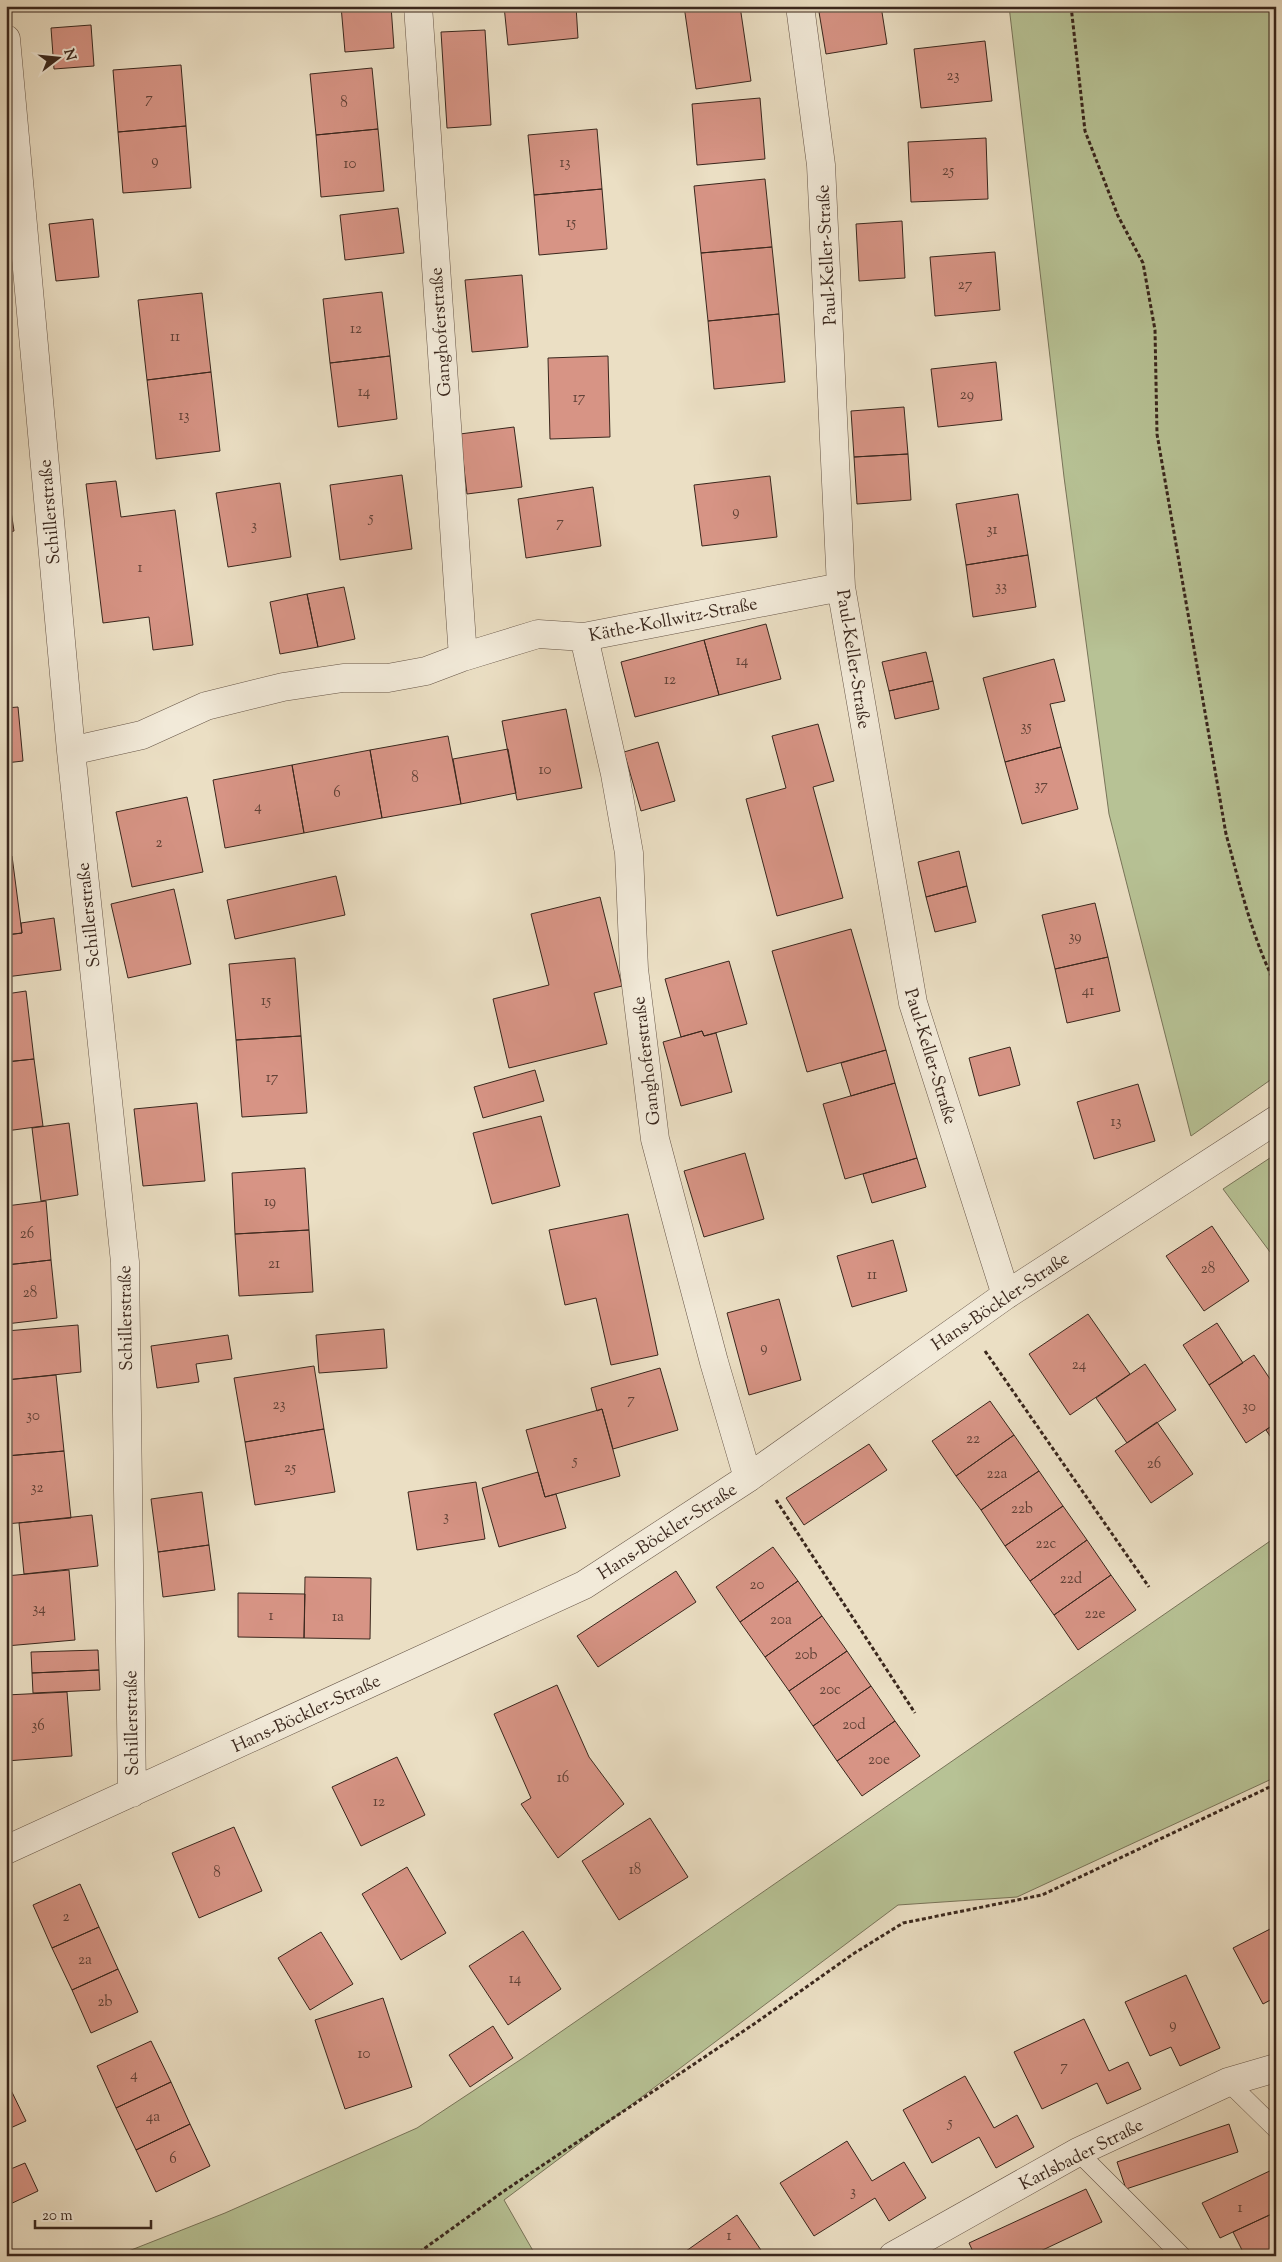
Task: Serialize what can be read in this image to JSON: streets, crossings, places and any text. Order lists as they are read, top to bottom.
{
  "streets": {
    "street": [
      "Paul-Keller-Straße",
      "Ganghoferstraße",
      "Schillerstraße",
      "Käthe-Kollwitz-Straße",
      "Hans-Böckler-Straße",
      "Karlsbader Straße"
    ]
  },
  "crossings": [
    ["Paul-Keller-Straße", "Käthe-Kollwitz-Straße"],
    ["Paul-Keller-Straße", "Hans-Böckler-Straße"],
    ["Ganghoferstraße", "Käthe-Kollwitz-Straße"],
    ["Ganghoferstraße", "Hans-Böckler-Straße"],
    ["Schillerstraße", "Käthe-Kollwitz-Straße"],
    ["Schillerstraße", "Hans-Böckler-Straße"]
  ],
  "house_numbers": [
    "23",
    "7",
    "8",
    "9",
    "13",
    "10",
    "25",
    "15",
    "27",
    "12",
    "11",
    "14",
    "29",
    "17",
    "13",
    "9",
    "5",
    "7",
    "3",
    "31",
    "1",
    "33",
    "14",
    "12",
    "35",
    "10",
    "8",
    "37",
    "6",
    "4",
    "2",
    "39",
    "41",
    "15",
    "17",
    "13",
    "19",
    "26",
    "21",
    "28",
    "11",
    "28",
    "9",
    "24",
    "7",
    "23",
    "30",
    "30",
    "22",
    "5",
    "26",
    "25",
    "22a",
    "32",
    "22b",
    "3",
    "22c",
    "22d",
    "20",
    "34",
    "22e",
    "1",
    "1a",
    "20a",
    "20b",
    "20c",
    "20d",
    "36",
    "20e",
    "16",
    "12",
    "18",
    "8",
    "2",
    "2a",
    "14",
    "2b",
    "9",
    "10",
    "7",
    "4",
    "4a",
    "5",
    "6",
    "3",
    "1",
    "1"
  ],
  "scale_bar": "20 m",
  "north": "right"
}
